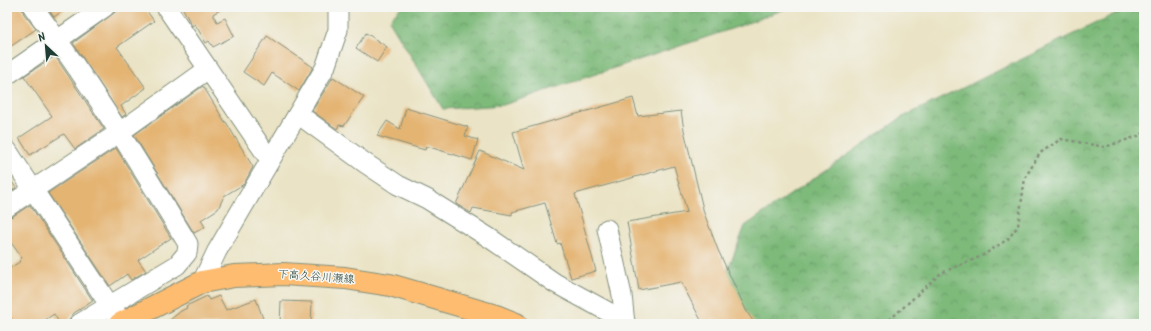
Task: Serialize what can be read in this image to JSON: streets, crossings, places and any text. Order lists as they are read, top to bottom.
{
  "streets": {
    "main road": ["下高久谷川瀬線"]
  },
  "north": "top left"
}
